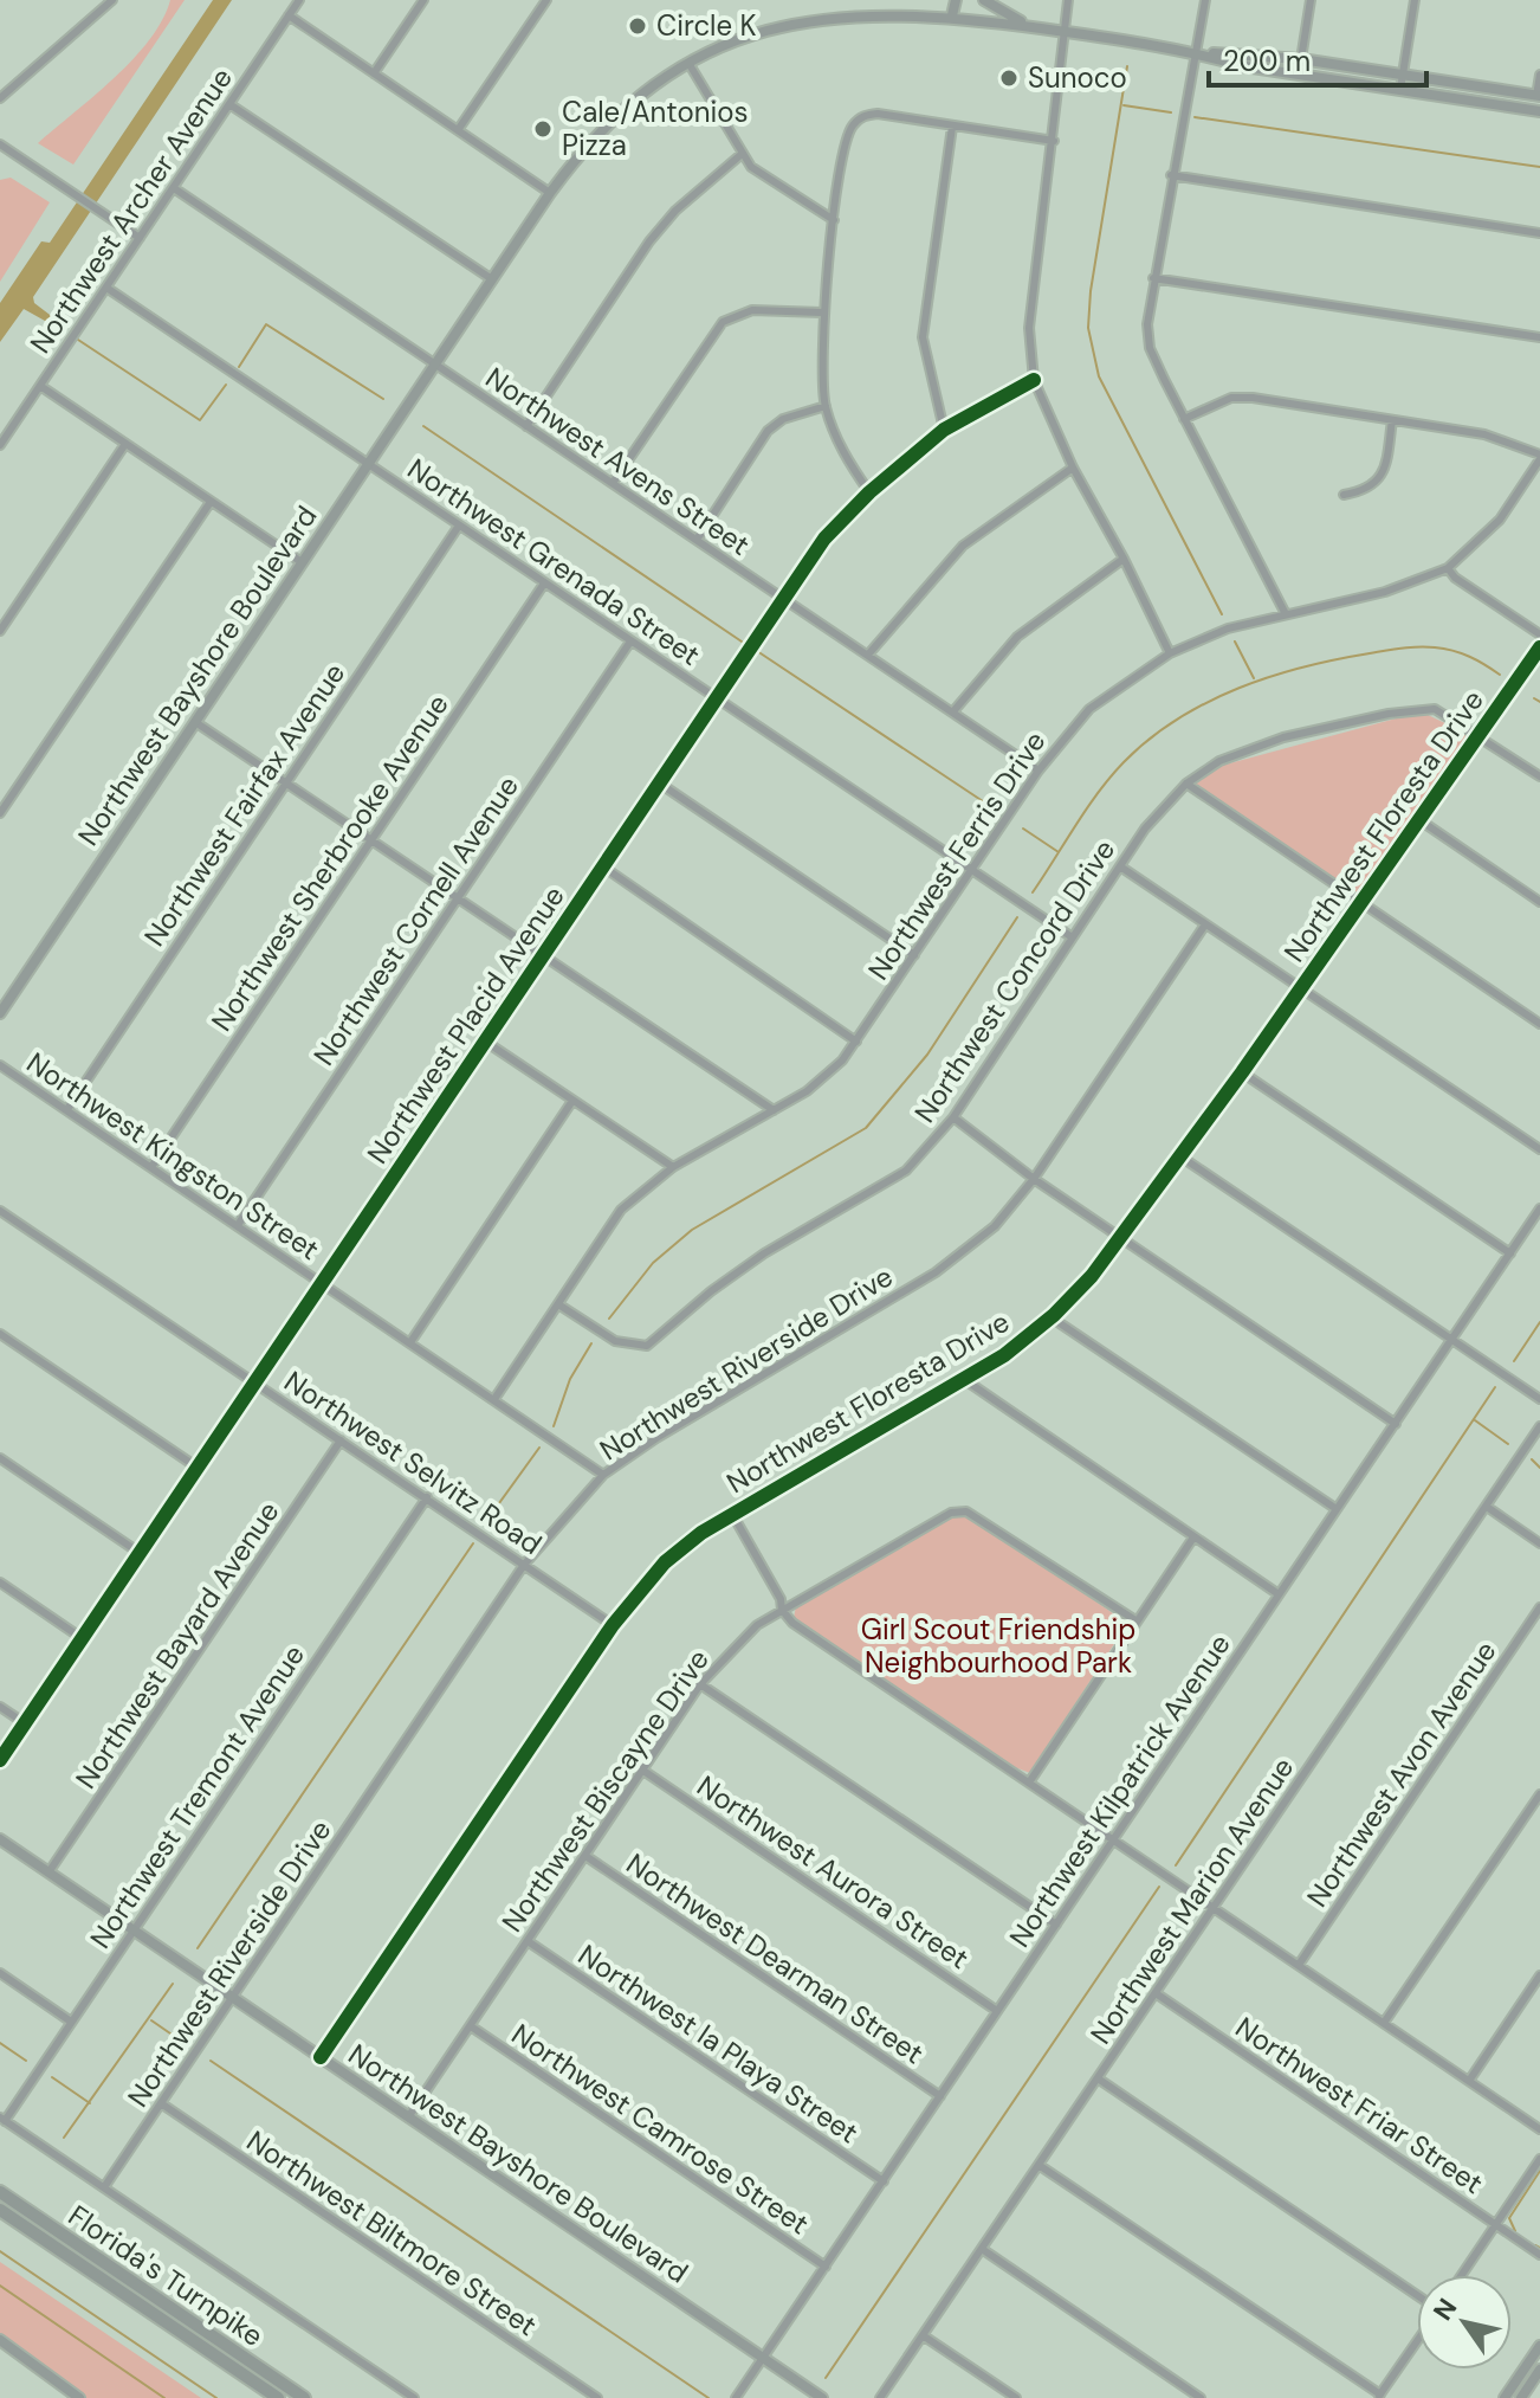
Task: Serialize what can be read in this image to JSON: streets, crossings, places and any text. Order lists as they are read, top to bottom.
{
  "streets": {
    "highway": ["Florida's Turnpike"],
    "main road": ["Northwest Bayshore Boulevard", "Northwest Floresta Drive"],
    "street": [
      "Northwest Archer Avenue",
      "Northwest Avens Street",
      "Northwest Grenada Street",
      "Northwest Fairfax Avenue",
      "Northwest Ferris Drive",
      "Northwest Sherbrooke Avenue",
      "Northwest Cornell Avenue",
      "Northwest Concord Drive",
      "Northwest Placid Avenue",
      "Northwest Kingston Street",
      "Northwest Riverside Drive",
      "Northwest Selvitz Road",
      "Northwest Bayard Avenue",
      "Northwest Avon Avenue",
      "Northwest Biscayne Drive",
      "Northwest Kilpatrick Avenue",
      "Northwest Tremont Avenue",
      "Northwest Aurora Street",
      "Northwest Marion Avenue",
      "Northwest Dearman Street",
      "Northwest la Playa Street",
      "Northwest Friar Street",
      "Northwest Camrose Street",
      "Northwest Biltmore Street"
    ]
  },
  "crossings": [
    ["Northwest Archer Avenue", "Northwest Avens Street"],
    ["Northwest Archer Avenue", "Northwest Grenada Street"],
    ["Northwest Avens Street", "Northwest Bayshore Boulevard"],
    ["Northwest Avens Street", "Northwest Ferris Drive"],
    ["Northwest Avens Street", "Northwest Placid Avenue"],
    ["Northwest Grenada Street", "Northwest Bayshore Boulevard"],
    ["Northwest Grenada Street", "Northwest Fairfax Avenue"],
    ["Northwest Grenada Street", "Northwest Ferris Drive"],
    ["Northwest Grenada Street", "Northwest Sherbrooke Avenue"],
    ["Northwest Grenada Street", "Northwest Cornell Avenue"],
    ["Northwest Grenada Street", "Northwest Concord Drive"],
    ["Northwest Grenada Street", "Northwest Placid Avenue"],
    ["Northwest Bayshore Boulevard", "Northwest Floresta Drive"],
    ["Northwest Bayshore Boulevard", "Northwest Riverside Drive"],
    ["Northwest Bayshore Boulevard", "Northwest Bayard Avenue"],
    ["Northwest Bayshore Boulevard", "Northwest Biscayne Drive"],
    ["Northwest Bayshore Boulevard", "Northwest Kilpatrick Avenue"],
    ["Northwest Bayshore Boulevard", "Northwest Tremont Avenue"],
    ["Northwest Fairfax Avenue", "Northwest Kingston Street"],
    ["Northwest Floresta Drive", "Northwest Concord Drive"],
    ["Northwest Floresta Drive", "Northwest Selvitz Road"],
    ["Northwest Ferris Drive", "Northwest Concord Drive"],
    ["Northwest Ferris Drive", "Northwest Kingston Street"],
    ["Northwest Sherbrooke Avenue", "Northwest Kingston Street"],
    ["Northwest Cornell Avenue", "Northwest Kingston Street"],
    ["Northwest Placid Avenue", "Northwest Kingston Street"],
    ["Northwest Placid Avenue", "Northwest Selvitz Road"],
    ["Northwest Kingston Street", "Northwest Riverside Drive"],
    ["Northwest Riverside Drive", "Northwest Selvitz Road"],
    ["Northwest Riverside Drive", "Northwest Biltmore Street"],
    ["Northwest Selvitz Road", "Northwest Bayard Avenue"],
    ["Northwest Selvitz Road", "Northwest Tremont Avenue"],
    ["Northwest Biscayne Drive", "Northwest Aurora Street"],
    ["Northwest Biscayne Drive", "Northwest Dearman Street"],
    ["Northwest Biscayne Drive", "Northwest la Playa Street"],
    ["Northwest Biscayne Drive", "Northwest Camrose Street"],
    ["Northwest Kilpatrick Avenue", "Northwest Aurora Street"],
    ["Northwest Kilpatrick Avenue", "Northwest Dearman Street"],
    ["Northwest Kilpatrick Avenue", "Northwest la Playa Street"],
    ["Northwest Kilpatrick Avenue", "Northwest Camrose Street"],
    ["Northwest Marion Avenue", "Northwest Friar Street"]
  ],
  "parks": ["Girl Scout Friendship Neighbourhood Park"],
  "places": ["Circle K", "Sunoco", "Cale/Antonios Pizza"],
  "scale_bar": "200 m",
  "north": "top left"
}
